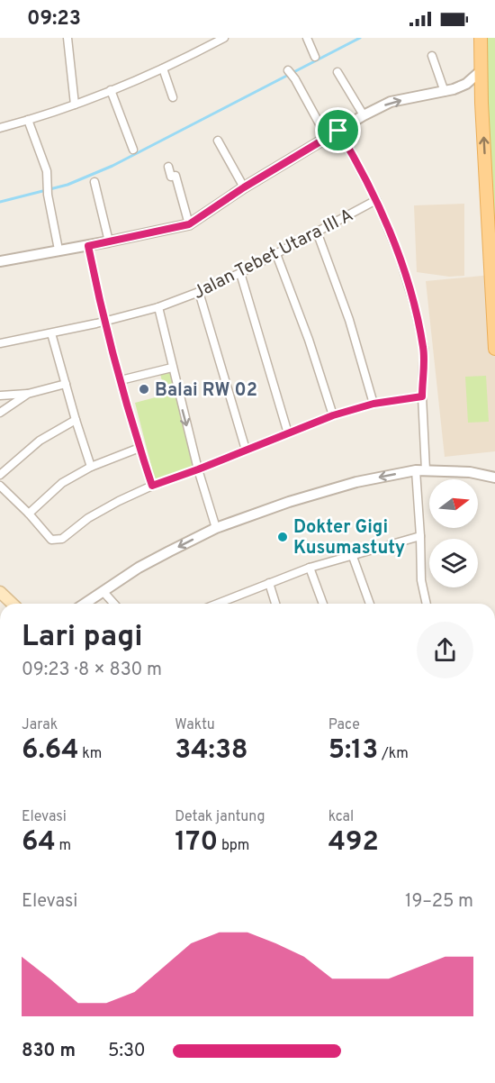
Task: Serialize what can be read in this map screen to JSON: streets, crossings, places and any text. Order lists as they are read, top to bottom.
{
  "streets": {
    "street": ["Jalan Tebet Utara III A"]
  },
  "places": ["Balai RW 02", "Dokter Gigi Kusumastuty"],
  "north": "right",
  "page": {
    "status": "09:23",
    "heading": ["Lari pagi", "09:23 · 8 × 830 m"],
    "stats": [
      ["Jarak", "6.64 km"],
      ["Waktu", "34:38"],
      ["Pace", "5:13 /km"],
      ["Elevasi", "64 m"],
      ["Detak jantung", "170 bpm"],
      ["kcal", "492"]
    ],
    "chart": ["Elevasi", "19–25 m"],
    "list": [
      {
        "name": "830 m",
        "note": "5:30"
      }
    ]
  }
}
